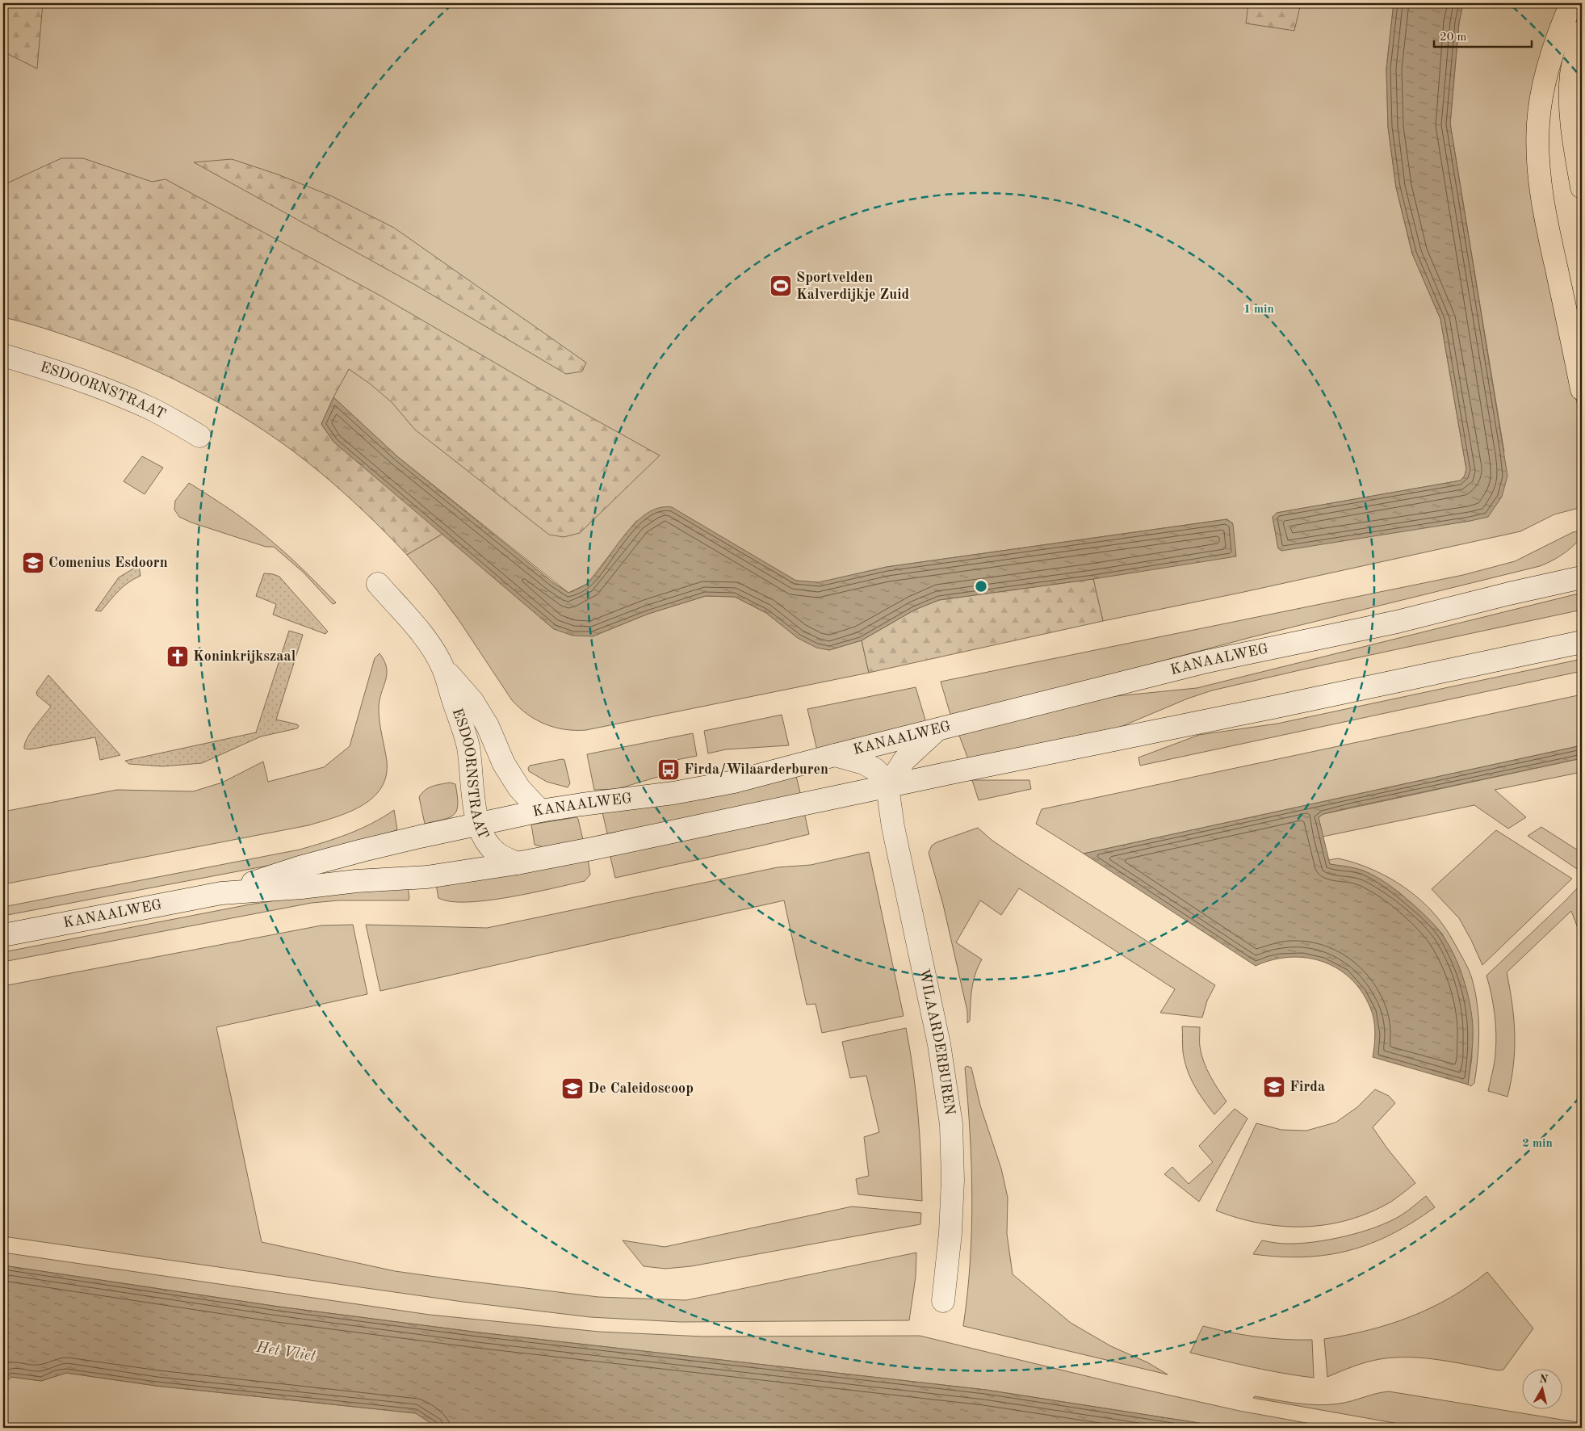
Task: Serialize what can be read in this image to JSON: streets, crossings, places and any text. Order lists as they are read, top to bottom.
{
  "streets": {
    "main road": ["ESDOORNSTRAAT", "KANAALWEG", "WILAARDERBUREN"]
  },
  "crossings": [
    ["ESDOORNSTRAAT", "KANAALWEG"],
    ["KANAALWEG", "WILAARDERBUREN"]
  ],
  "water": ["Het Vliet"],
  "places": {
    "sports": ["Sportvelden Kalverdijkje Zuid"],
    "school or university": ["Comenius Esdoorn", "Firda", "De Caleidoscoop"],
    "church": ["Koninkrijkszaal"],
    "bus stop": ["Firda/Wilaarderburen"]
  },
  "scale_bar": "20 m",
  "north": "top",
  "rings": ["1 min", "2 min"]
}
